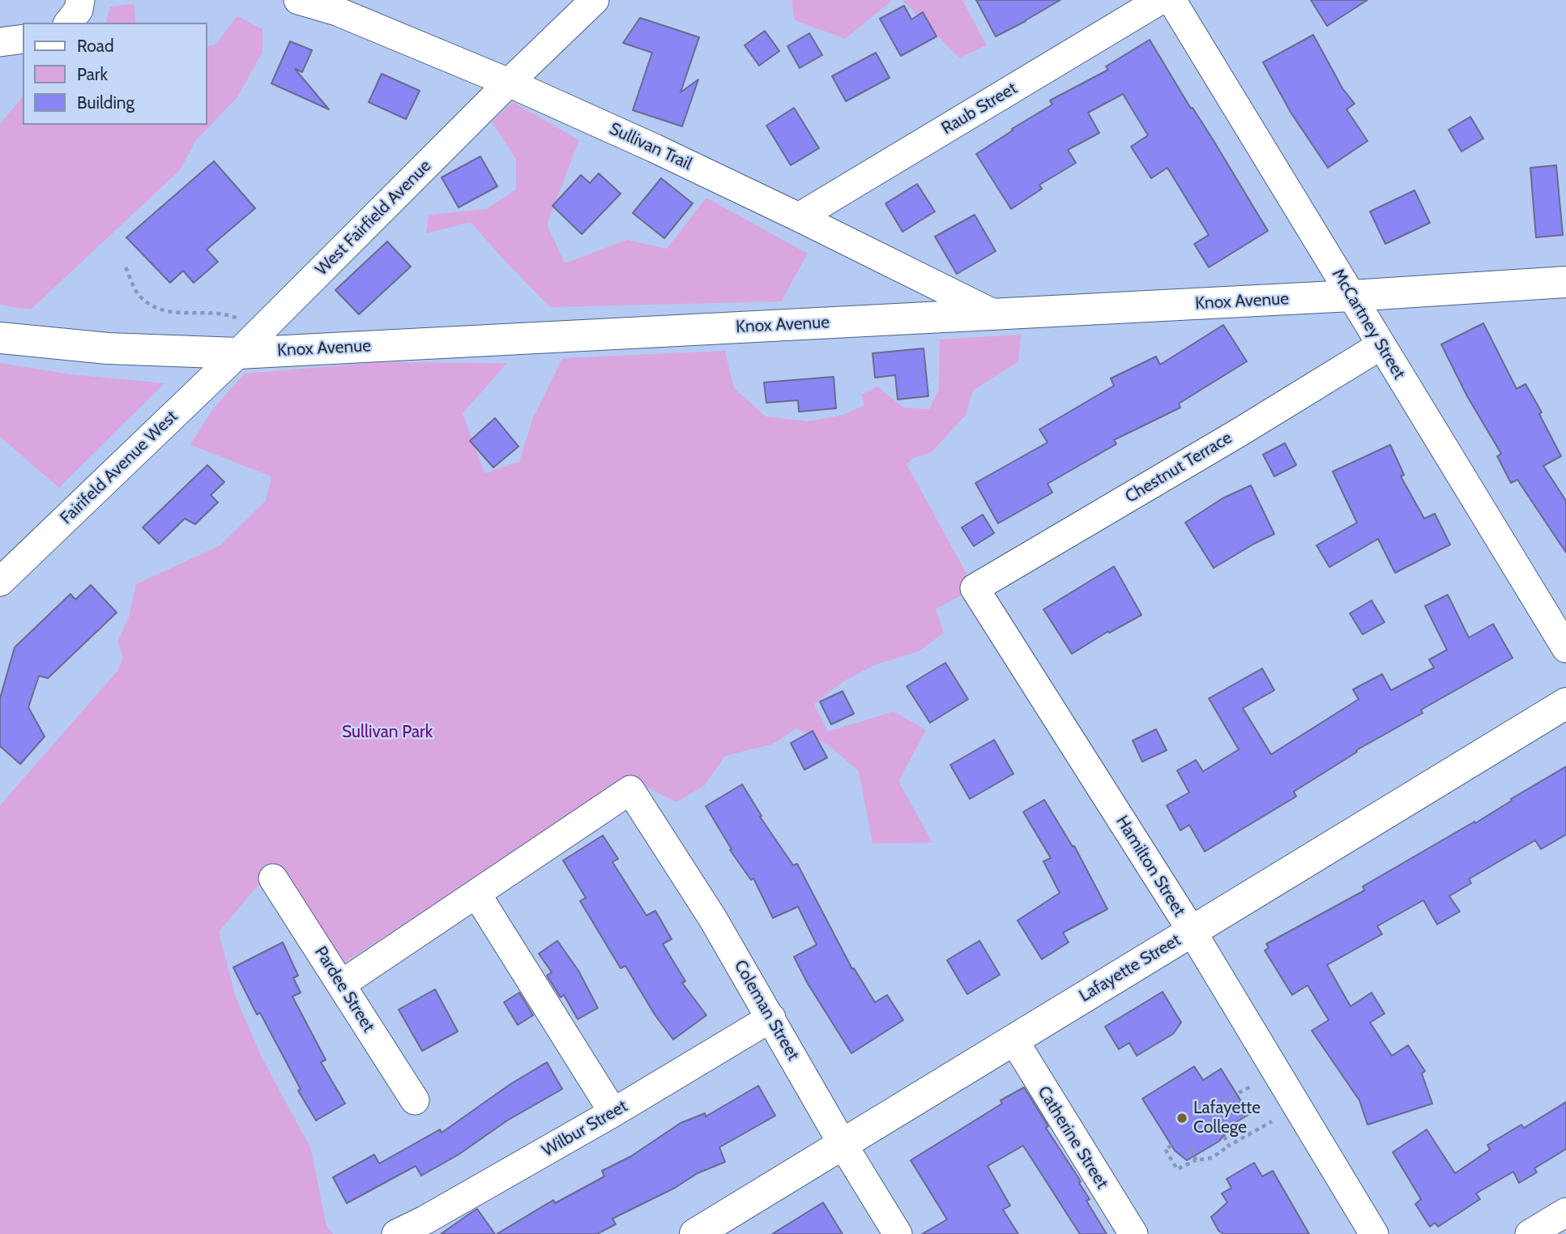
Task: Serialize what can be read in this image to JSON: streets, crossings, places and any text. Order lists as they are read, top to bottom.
{
  "streets": {
    "main road": ["Knox Avenue", "Lafayette Street"],
    "street": [
      "Raub Street",
      "Sullivan Trail",
      "West Fairfield Avenue",
      "McCartney Street",
      "Fairifeld Avenue West",
      "Chestnut Terrace",
      "Hamilton Street",
      "Pardee Street",
      "Coleman Street",
      "Wilbur Street",
      "Catherine Street"
    ]
  },
  "crossings": [
    ["Raub Street", "Sullivan Trail"],
    ["Sullivan Trail", "West Fairfield Avenue"],
    ["Sullivan Trail", "Knox Avenue"],
    ["West Fairfield Avenue", "Knox Avenue"],
    ["West Fairfield Avenue", "Fairifeld Avenue West"],
    ["Knox Avenue", "McCartney Street"],
    ["Knox Avenue", "Fairifeld Avenue West"],
    ["McCartney Street", "Chestnut Terrace"],
    ["Chestnut Terrace", "Hamilton Street"],
    ["Hamilton Street", "Lafayette Street"],
    ["Lafayette Street", "Coleman Street"],
    ["Lafayette Street", "Catherine Street"],
    ["Coleman Street", "Wilbur Street"]
  ],
  "parks": ["Sullivan Park"],
  "places": ["Lafayette College"],
  "legend": ["Road", "Park", "Building"]
}
